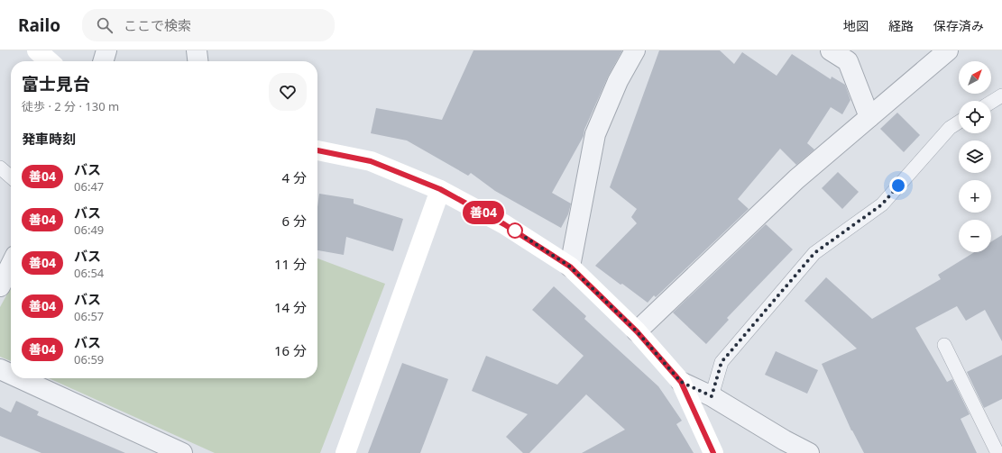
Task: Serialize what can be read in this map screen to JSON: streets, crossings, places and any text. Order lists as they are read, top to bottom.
{
  "lines": ["bus line 善04"],
  "north": "top right",
  "page": {
    "header": "Railo",
    "search": "ここで検索",
    "nav": ["地図", "経路", "保存済み"],
    "on_map": "善04",
    "map_buttons": ["+", "−"],
    "heading": [
      ["富士見台", "徒歩 · 2 分 · 130 m"],
      "発車時刻"
    ],
    "list": [
      {
        "mark": "善04",
        "name": "バス",
        "note": "06:47",
        "value": "4 分"
      },
      {
        "mark": "善04",
        "name": "バス",
        "note": "06:49",
        "value": "6 分"
      },
      {
        "mark": "善04",
        "name": "バス",
        "note": "06:54",
        "value": "11 分"
      },
      {
        "mark": "善04",
        "name": "バス",
        "note": "06:57",
        "value": "14 分"
      },
      {
        "mark": "善04",
        "name": "バス",
        "note": "06:59",
        "value": "16 分"
      }
    ]
  }
}
